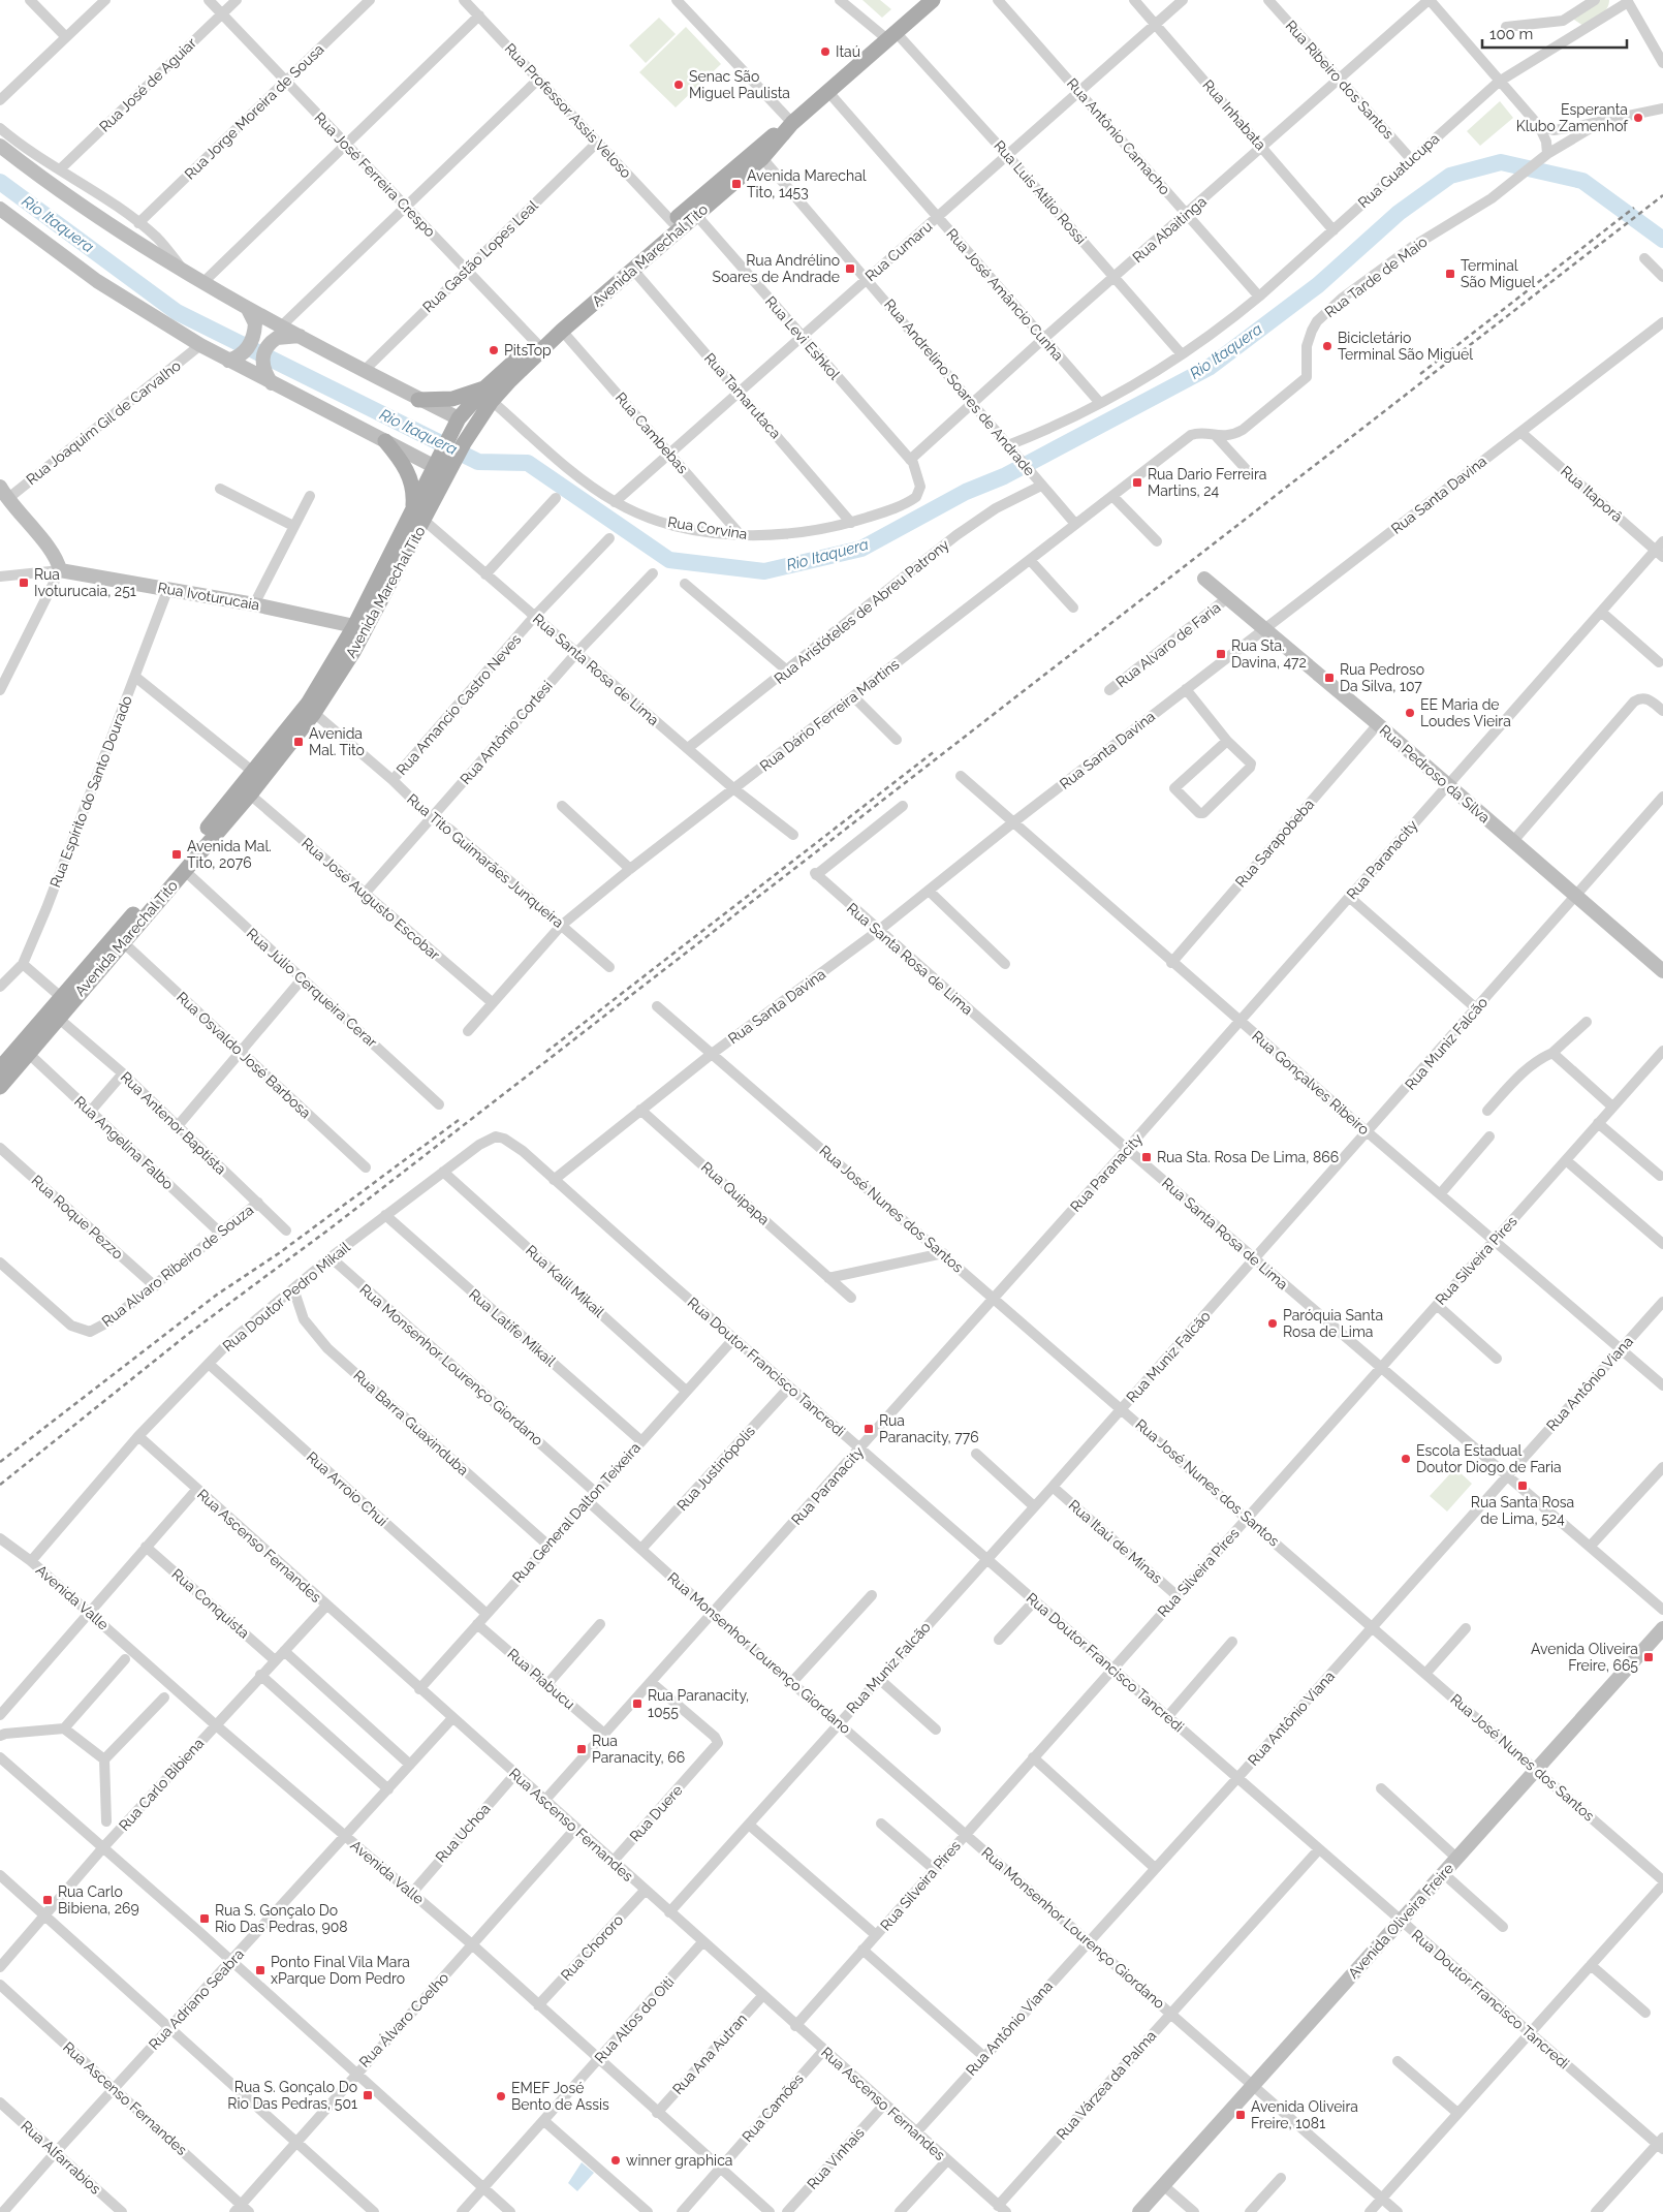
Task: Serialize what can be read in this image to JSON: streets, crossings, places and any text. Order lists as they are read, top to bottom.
{
  "streets": {
    "main road": ["Avenida Marechal Tito"],
    "street": [
      "Rua Ribeiro dos Santos",
      "Rua José de Aguiar",
      "Rua Professor Assis Veloso",
      "Rua Jorge Moreira de Sousa",
      "Rua Inhabata",
      "Rua Antônio Camacho",
      "Rua Guatucupa",
      "Rua José Ferreira Crespo",
      "Rua Luis Atílio Rossi",
      "Rua Abaitinga",
      "Rua Cumaru",
      "Rua Gastão Lopes Leal",
      "Rua Tarde de Maio",
      "Rua José Amâncio Cunha",
      "Rua Levi Eshkol",
      "Rua Andrelino Soares de Andrade",
      "Rua Tamarutaca",
      "Rua Joaquim Gil de Carvalho",
      "Rua Cambebas",
      "Rua Itaporâ",
      "Rua Santa Davina",
      "Rua Corvina",
      "Rua Ivoturucaia",
      "Rua Aristóteles de Abreu Patrony",
      "Rua Alvaro de Faria",
      "Rua Santa Rosa de Lima",
      "Rua Amancio Castro Neves",
      "Rua Dário Ferreira Martins",
      "Rua Antônio Cortesi",
      "Rua Pedroso da Silva",
      "Rua Espírito do Santo Dourado",
      "Rua Sarapobeba",
      "Rua Paranacity",
      "Rua Tito Guimarães Junqueira",
      "Rua José Augusto Escobar",
      "Rua Júlio Cerqueira Cerar",
      "Rua Muniz Falcão",
      "Rua Osvaldo José Barbosa",
      "Rua Gonçalves Ribeiro",
      "Rua Antenor Baptista",
      "Rua Angelina Falbo",
      "Rua Quipapa",
      "Rua José Nunes dos Santos",
      "Rua Roque Pezzo",
      "Rua Silveira Pires",
      "Rua Alvaro Ribeiro de Souza",
      "Rua Kalil Mikail",
      "Rua Doutor Pedro Mikail",
      "Rua Latife Mikail",
      "Rua Monsenhor Lourenço Giordano",
      "Rua Doutor Francisco Tancredi",
      "Rua Antônio Viana",
      "Rua Barra Guaxinduba",
      "Rua Justinópolis",
      "Rua Arroio Chui",
      "Rua General Dalton Teixeira",
      "Rua Itaú de Minas",
      "Rua Ascenso Fernandes",
      "Avenida Valle",
      "Rua Conquista",
      "Rua Piabucu",
      "Rua Carlo Bibiena",
      "Rua Duere",
      "Rua Uchoa",
      "Avenida Oliveira Freire",
      "Rua Chororo",
      "Rua Adriano Seabra",
      "Rua Álvaro Coelho",
      "Rua Altos do Oiti",
      "Rua Ana Autran",
      "Rua Várzea da Palma",
      "Rua Camões",
      "Rua Alfarrabios",
      "Rua Vinhais"
    ]
  },
  "crossings": [
    ["Rua Ribeiro dos Santos", "Rua Guatucupa"],
    ["Rua Ribeiro dos Santos", "Rua Abaitinga"],
    ["Rua José de Aguiar", "Rua José Ferreira Crespo"],
    ["Rua Professor Assis Veloso", "Avenida Marechal Tito"],
    ["Rua Professor Assis Veloso", "Rua Gastão Lopes Leal"],
    ["Rua Jorge Moreira de Sousa", "Rua José Ferreira Crespo"],
    ["Rua Inhabata", "Rua Guatucupa"],
    ["Rua Inhabata", "Rua Abaitinga"],
    ["Rua Inhabata", "Rua Cumaru"],
    ["Rua Antônio Camacho", "Rua Guatucupa"],
    ["Rua Antônio Camacho", "Rua Abaitinga"],
    ["Rua Antônio Camacho", "Rua Cumaru"],
    ["Rua Guatucupa", "Rua Luis Atílio Rossi"],
    ["Rua José Ferreira Crespo", "Avenida Marechal Tito"],
    ["Rua José Ferreira Crespo", "Rua Gastão Lopes Leal"],
    ["Rua Luis Atílio Rossi", "Rua Abaitinga"],
    ["Rua Luis Atílio Rossi", "Rua Cumaru"],
    ["Rua Luis Atílio Rossi", "Avenida Marechal Tito"],
    ["Rua Abaitinga", "Rua José Amâncio Cunha"],
    ["Rua Abaitinga", "Rua Levi Eshkol"],
    ["Rua Abaitinga", "Rua Andrelino Soares de Andrade"],
    ["Rua Abaitinga", "Rua Corvina"],
    ["Rua Cumaru", "Rua José Amâncio Cunha"],
    ["Rua Cumaru", "Rua Levi Eshkol"],
    ["Rua Cumaru", "Rua Andrelino Soares de Andrade"],
    ["Rua Cumaru", "Rua Tamarutaca"],
    ["Rua Cumaru", "Rua Cambebas"],
    ["Rua Cumaru", "Rua Corvina"],
    ["Avenida Marechal Tito", "Rua José Amâncio Cunha"],
    ["Avenida Marechal Tito", "Rua Levi Eshkol"],
    ["Avenida Marechal Tito", "Rua Andrelino Soares de Andrade"],
    ["Avenida Marechal Tito", "Rua Tamarutaca"],
    ["Avenida Marechal Tito", "Rua Cambebas"],
    ["Avenida Marechal Tito", "Rua Corvina"],
    ["Avenida Marechal Tito", "Rua Ivoturucaia"],
    ["Avenida Marechal Tito", "Rua Santa Rosa de Lima"],
    ["Avenida Marechal Tito", "Rua Tito Guimarães Junqueira"],
    ["Avenida Marechal Tito", "Rua José Augusto Escobar"],
    ["Avenida Marechal Tito", "Rua Júlio Cerqueira Cerar"],
    ["Avenida Marechal Tito", "Rua Osvaldo José Barbosa"],
    ["Avenida Marechal Tito", "Rua Antenor Baptista"],
    ["Avenida Marechal Tito", "Rua Angelina Falbo"],
    ["Rua Tarde de Maio", "Rua Dário Ferreira Martins"],
    ["Rua Levi Eshkol", "Rua Corvina"],
    ["Rua Andrelino Soares de Andrade", "Rua Aristóteles de Abreu Patrony"],
    ["Rua Andrelino Soares de Andrade", "Rua Dário Ferreira Martins"],
    ["Rua Tamarutaca", "Rua Corvina"],
    ["Rua Cambebas", "Rua Corvina"],
    ["Rua Itaporâ", "Rua Santa Davina"],
    ["Rua Itaporâ", "Rua Paranacity"],
    ["Rua Santa Davina", "Rua Santa Rosa de Lima"],
    ["Rua Santa Davina", "Rua Pedroso da Silva"],
    ["Rua Santa Davina", "Rua Gonçalves Ribeiro"],
    ["Rua Santa Davina", "Rua Quipapa"],
    ["Rua Santa Davina", "Rua José Nunes dos Santos"],
    ["Rua Santa Davina", "Rua Doutor Pedro Mikail"],
    ["Rua Santa Davina", "Rua Doutor Francisco Tancredi"],
    ["Rua Ivoturucaia", "Rua Espírito do Santo Dourado"],
    ["Rua Aristóteles de Abreu Patrony", "Rua Santa Rosa de Lima"],
    ["Rua Alvaro de Faria", "Rua Pedroso da Silva"],
    ["Rua Santa Rosa de Lima", "Rua Amancio Castro Neves"],
    ["Rua Santa Rosa de Lima", "Rua Dário Ferreira Martins"],
    ["Rua Santa Rosa de Lima", "Rua Antônio Cortesi"],
    ["Rua Santa Rosa de Lima", "Rua Paranacity"],
    ["Rua Santa Rosa de Lima", "Rua Muniz Falcão"],
    ["Rua Santa Rosa de Lima", "Rua Silveira Pires"],
    ["Rua Santa Rosa de Lima", "Rua Antônio Viana"],
    ["Rua Amancio Castro Neves", "Rua Tito Guimarães Junqueira"],
    ["Rua Dário Ferreira Martins", "Rua Tito Guimarães Junqueira"],
    ["Rua Dário Ferreira Martins", "Rua José Augusto Escobar"],
    ["Rua Antônio Cortesi", "Rua Tito Guimarães Junqueira"],
    ["Rua Antônio Cortesi", "Rua José Augusto Escobar"],
    ["Rua Pedroso da Silva", "Rua Sarapobeba"],
    ["Rua Pedroso da Silva", "Rua Paranacity"],
    ["Rua Pedroso da Silva", "Rua Muniz Falcão"],
    ["Rua Sarapobeba", "Rua Gonçalves Ribeiro"],
    ["Rua Paranacity", "Rua Gonçalves Ribeiro"],
    ["Rua Paranacity", "Rua José Nunes dos Santos"],
    ["Rua Paranacity", "Rua Monsenhor Lourenço Giordano"],
    ["Rua Paranacity", "Rua Doutor Francisco Tancredi"],
    ["Rua Paranacity", "Rua Ascenso Fernandes"],
    ["Rua Paranacity", "Rua Piabucu"],
    ["Rua Paranacity", "Rua Duere"],
    ["Rua Muniz Falcão", "Rua Gonçalves Ribeiro"],
    ["Rua Muniz Falcão", "Rua José Nunes dos Santos"],
    ["Rua Muniz Falcão", "Rua Monsenhor Lourenço Giordano"],
    ["Rua Muniz Falcão", "Rua Doutor Francisco Tancredi"],
    ["Rua Muniz Falcão", "Rua Itaú de Minas"],
    ["Rua Muniz Falcão", "Rua Ascenso Fernandes"],
    ["Rua Gonçalves Ribeiro", "Rua Silveira Pires"],
    ["Rua Gonçalves Ribeiro", "Rua Antônio Viana"],
    ["Rua Antenor Baptista", "Rua Alvaro Ribeiro de Souza"],
    ["Rua Angelina Falbo", "Rua Alvaro Ribeiro de Souza"],
    ["Rua José Nunes dos Santos", "Rua Silveira Pires"],
    ["Rua José Nunes dos Santos", "Rua Antônio Viana"],
    ["Rua José Nunes dos Santos", "Avenida Oliveira Freire"],
    ["Rua Roque Pezzo", "Rua Alvaro Ribeiro de Souza"],
    ["Rua Silveira Pires", "Rua Monsenhor Lourenço Giordano"],
    ["Rua Silveira Pires", "Rua Doutor Francisco Tancredi"],
    ["Rua Silveira Pires", "Rua Itaú de Minas"],
    ["Rua Silveira Pires", "Rua Ascenso Fernandes"],
    ["Rua Kalil Mikail", "Rua Doutor Pedro Mikail"],
    ["Rua Kalil Mikail", "Rua General Dalton Teixeira"],
    ["Rua Doutor Pedro Mikail", "Rua Latife Mikail"],
    ["Rua Doutor Pedro Mikail", "Rua Monsenhor Lourenço Giordano"],
    ["Rua Doutor Pedro Mikail", "Rua Doutor Francisco Tancredi"],
    ["Rua Doutor Pedro Mikail", "Rua Barra Guaxinduba"],
    ["Rua Doutor Pedro Mikail", "Rua Arroio Chui"],
    ["Rua Doutor Pedro Mikail", "Rua Ascenso Fernandes"],
    ["Rua Doutor Pedro Mikail", "Avenida Valle"],
    ["Rua Latife Mikail", "Rua General Dalton Teixeira"],
    ["Rua Monsenhor Lourenço Giordano", "Rua Antônio Viana"],
    ["Rua Monsenhor Lourenço Giordano", "Rua Justinópolis"],
    ["Rua Monsenhor Lourenço Giordano", "Rua General Dalton Teixeira"],
    ["Rua Monsenhor Lourenço Giordano", "Avenida Oliveira Freire"],
    ["Rua Monsenhor Lourenço Giordano", "Rua Várzea da Palma"],
    ["Rua Doutor Francisco Tancredi", "Rua Antônio Viana"],
    ["Rua Doutor Francisco Tancredi", "Rua Justinópolis"],
    ["Rua Doutor Francisco Tancredi", "Rua General Dalton Teixeira"],
    ["Rua Doutor Francisco Tancredi", "Avenida Oliveira Freire"],
    ["Rua Doutor Francisco Tancredi", "Rua Várzea da Palma"],
    ["Rua Antônio Viana", "Rua Ascenso Fernandes"],
    ["Rua Barra Guaxinduba", "Rua General Dalton Teixeira"],
    ["Rua Arroio Chui", "Rua General Dalton Teixeira"],
    ["Rua General Dalton Teixeira", "Rua Ascenso Fernandes"],
    ["Rua General Dalton Teixeira", "Rua Piabucu"],
    ["Rua Ascenso Fernandes", "Rua Carlo Bibiena"],
    ["Rua Ascenso Fernandes", "Rua Duere"],
    ["Rua Ascenso Fernandes", "Rua Uchoa"],
    ["Rua Ascenso Fernandes", "Rua Chororo"],
    ["Rua Ascenso Fernandes", "Rua Adriano Seabra"],
    ["Rua Ascenso Fernandes", "Rua Álvaro Coelho"],
    ["Rua Ascenso Fernandes", "Rua Altos do Oiti"],
    ["Rua Ascenso Fernandes", "Rua Ana Autran"],
    ["Rua Ascenso Fernandes", "Rua Várzea da Palma"],
    ["Rua Ascenso Fernandes", "Rua Camões"],
    ["Rua Ascenso Fernandes", "Rua Vinhais"],
    ["Avenida Valle", "Rua Carlo Bibiena"],
    ["Avenida Valle", "Rua Uchoa"],
    ["Avenida Valle", "Rua Chororo"],
    ["Avenida Valle", "Rua Adriano Seabra"],
    ["Avenida Valle", "Rua Álvaro Coelho"],
    ["Avenida Valle", "Rua Altos do Oiti"],
    ["Avenida Valle", "Rua Ana Autran"],
    ["Avenida Valle", "Rua Camões"],
    ["Rua Conquista", "Rua Carlo Bibiena"],
    ["Rua Adriano Seabra", "Rua Alfarrabios"]
  ],
  "water": ["Rio Itaquera"],
  "places": {
    "other": [
      "Itaú",
      "Senac São Miguel Paulista",
      "Esperanta Klubo Zamenhof",
      "Bicicletário Terminal São Miguel",
      "PitsTop",
      "EE Maria de Loudes Vieira",
      "Paróquia Santa Rosa de Lima",
      "Escola Estadual Doutor Diogo de Faria",
      "EMEF José Bento de Assis",
      "winner graphica"
    ],
    "transit": [
      "Avenida Marechal Tito, 1453",
      "Rua Andrélino Soares de Andrade",
      "Terminal São Miguel",
      "Rua Dario Ferreira Martins, 24",
      "Rua Ivoturucaia, 251",
      "Rua Sta. Davina, 472",
      "Rua Pedroso Da Silva, 107",
      "Avenida Mal. Tito",
      "Avenida Mal. Tito, 2076",
      "Rua Sta. Rosa De Lima, 866",
      "Rua Paranacity, 776",
      "Rua Santa Rosa de Lima, 524",
      "Avenida Oliveira Freire, 665",
      "Rua Paranacity, 1055",
      "Rua Paranacity, 66",
      "Rua Carlo Bibiena, 269",
      "Rua S. Gonçalo Do Rio Das Pedras, 908",
      "Ponto Final Vila Mara xParque Dom Pedro",
      "Rua S. Gonçalo Do Rio Das Pedras, 501",
      "Avenida Oliveira Freire, 1081"
    ]
  },
  "scale_bar": "100 m"
}
